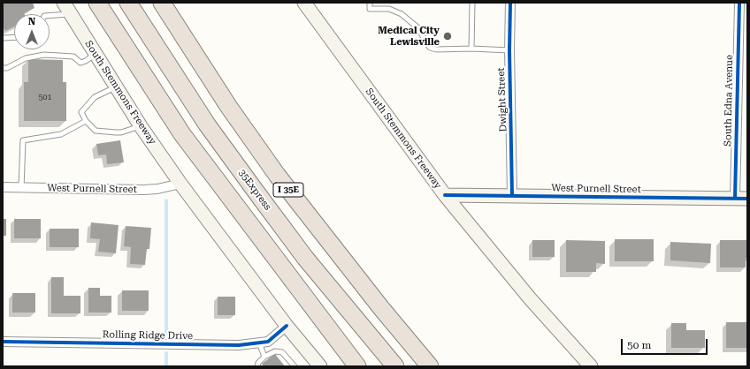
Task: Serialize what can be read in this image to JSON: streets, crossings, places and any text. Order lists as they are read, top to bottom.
{
  "streets": {
    "highway": ["35Express", "I 35E"],
    "main road": ["South Stemmons Freeway", "West Purnell Street"],
    "street": ["Dwight Street", "South Edna Avenue", "Rolling Ridge Drive"]
  },
  "crossings": [
    ["South Stemmons Freeway", "West Purnell Street"],
    ["South Stemmons Freeway", "Rolling Ridge Drive"],
    ["Dwight Street", "West Purnell Street"],
    ["South Edna Avenue", "West Purnell Street"]
  ],
  "places": ["Medical City Lewisville"],
  "house_numbers": ["501"],
  "scale_bar": "50 m",
  "north": "top"
}
